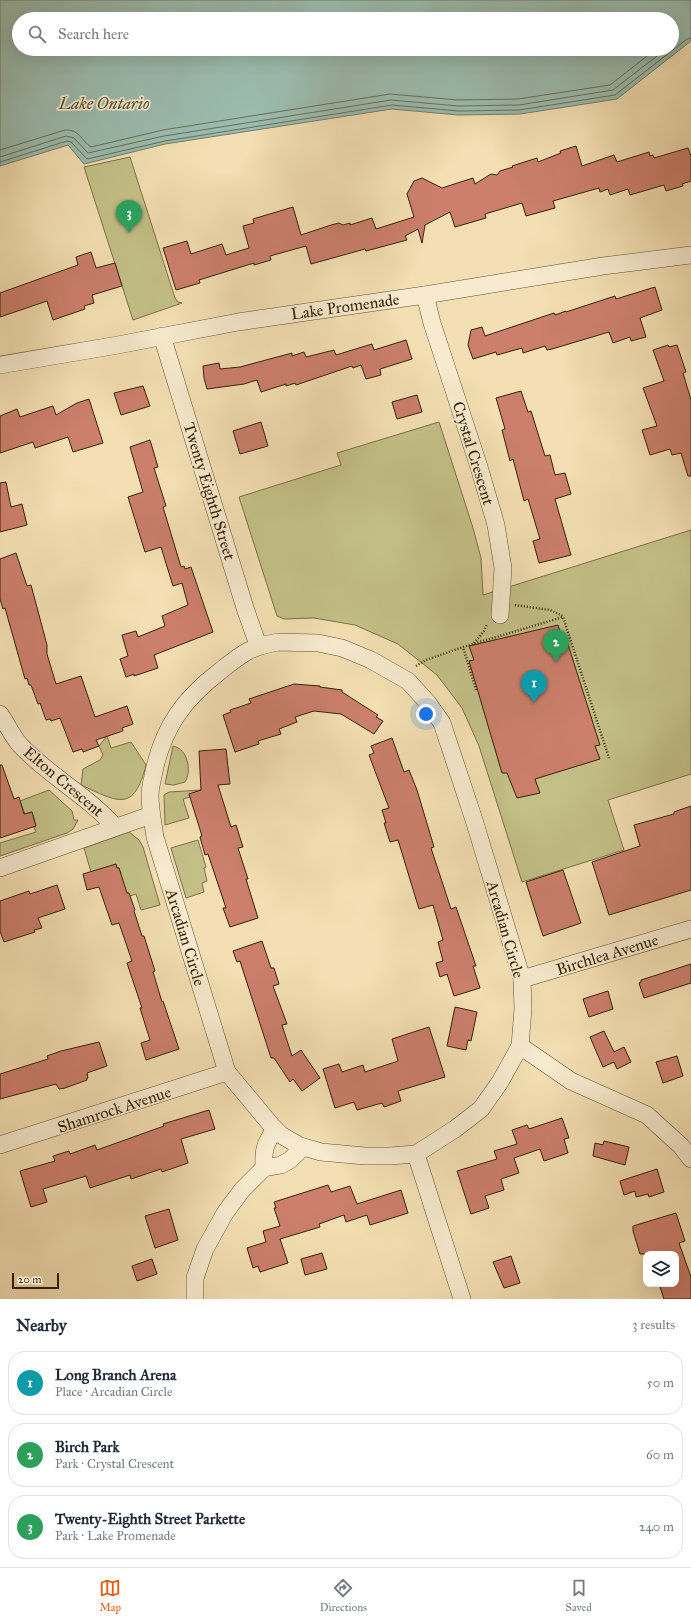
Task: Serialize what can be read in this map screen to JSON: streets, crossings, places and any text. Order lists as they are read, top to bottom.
{
  "streets": {
    "street": [
      "Lake Promenade",
      "Crystal Crescent",
      "Twenty Eighth Street",
      "Elton Crescent",
      "Arcadian Circle",
      "Birchlea Avenue",
      "Shamrock Avenue"
    ]
  },
  "crossings": [
    ["Lake Promenade", "Crystal Crescent"],
    ["Lake Promenade", "Twenty Eighth Street"],
    ["Twenty Eighth Street", "Arcadian Circle"],
    ["Arcadian Circle", "Birchlea Avenue"],
    ["Arcadian Circle", "Shamrock Avenue"]
  ],
  "water": ["Lake Ontario"],
  "scale_bar": "20 m",
  "page": {
    "search": "Search here",
    "pins": ["3", "2", "1"],
    "scale": "20 m",
    "heading": ["Nearby", "3 results"],
    "list": [
      {
        "mark": "1",
        "name": "Long Branch Arena",
        "note": "Place · Arcadian Circle",
        "value": "50 m"
      },
      {
        "mark": "2",
        "name": "Birch Park",
        "note": "Park · Crystal Crescent",
        "value": "60 m"
      },
      {
        "mark": "3",
        "name": "Twenty-Eighth Street Parkette",
        "note": "Park · Lake Promenade",
        "value": "240 m"
      }
    ],
    "nav": ["Map", "Directions", "Saved"]
  }
}
